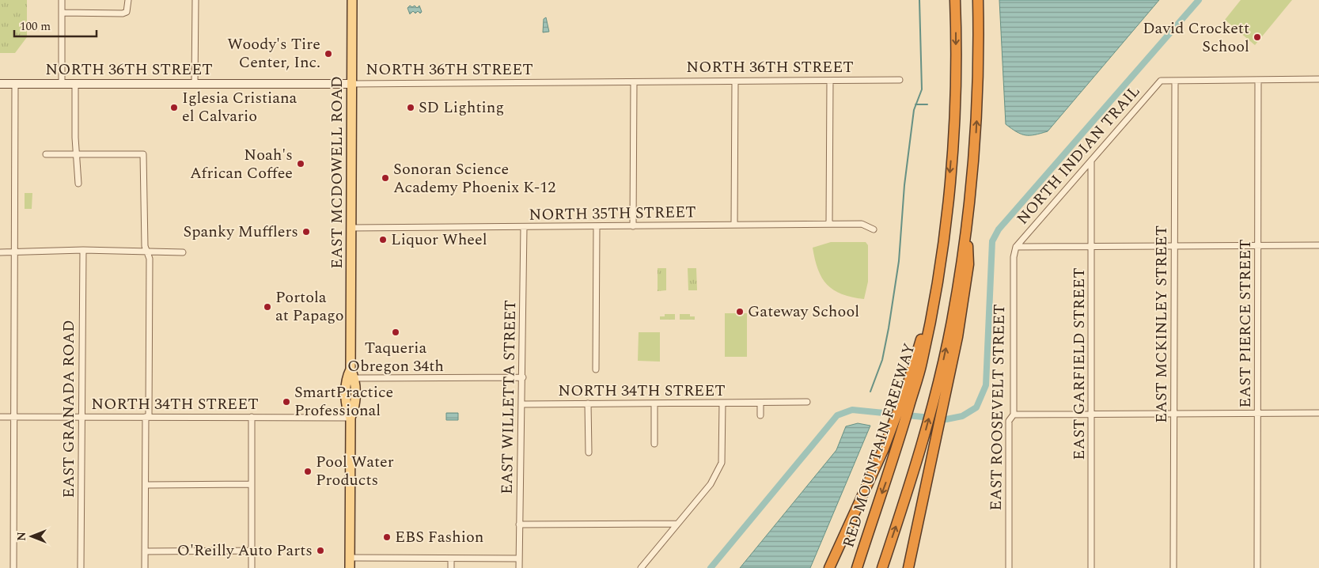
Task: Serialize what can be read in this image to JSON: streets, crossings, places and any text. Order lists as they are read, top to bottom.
{
  "streets": {
    "highway": ["RED MOUNTAIN FREEWAY"],
    "main road": ["NORTH 36TH STREET", "EAST MCDOWELL ROAD"],
    "street": [
      "NORTH INDIAN TRAIL",
      "NORTH 35TH STREET",
      "EAST PIERCE STREET",
      "EAST MCKINLEY STREET",
      "EAST GARFIELD STREET",
      "NORTH 34TH STREET",
      "EAST WILLETTA STREET",
      "EAST ROOSEVELT STREET",
      "EAST GRANADA ROAD"
    ]
  },
  "crossings": [
    ["NORTH 36TH STREET", "EAST MCDOWELL ROAD"],
    ["NORTH INDIAN TRAIL", "EAST MCKINLEY STREET"],
    ["NORTH INDIAN TRAIL", "EAST GARFIELD STREET"],
    ["NORTH INDIAN TRAIL", "EAST ROOSEVELT STREET"],
    ["EAST MCDOWELL ROAD", "NORTH 35TH STREET"],
    ["EAST MCDOWELL ROAD", "NORTH 34TH STREET"],
    ["NORTH 35TH STREET", "EAST WILLETTA STREET"],
    ["NORTH 34TH STREET", "EAST WILLETTA STREET"],
    ["NORTH 34TH STREET", "EAST GRANADA ROAD"]
  ],
  "places": [
    "David Crockett School",
    "Woody's Tire Center, Inc.",
    "Iglesia Cristiana el Calvario",
    "SD Lighting",
    "Noah's African Coffee",
    "Sonoran Science Academy Phoenix K-12",
    "Spanky Mufflers",
    "Liquor Wheel",
    "Portola at Papago",
    "Gateway School",
    "Taqueria Obregon 34th",
    "SmartPractice Professional",
    "Pool Water Products",
    "EBS Fashion",
    "O'Reilly Auto Parts"
  ],
  "scale_bar": "100 m",
  "north": "left"
}
